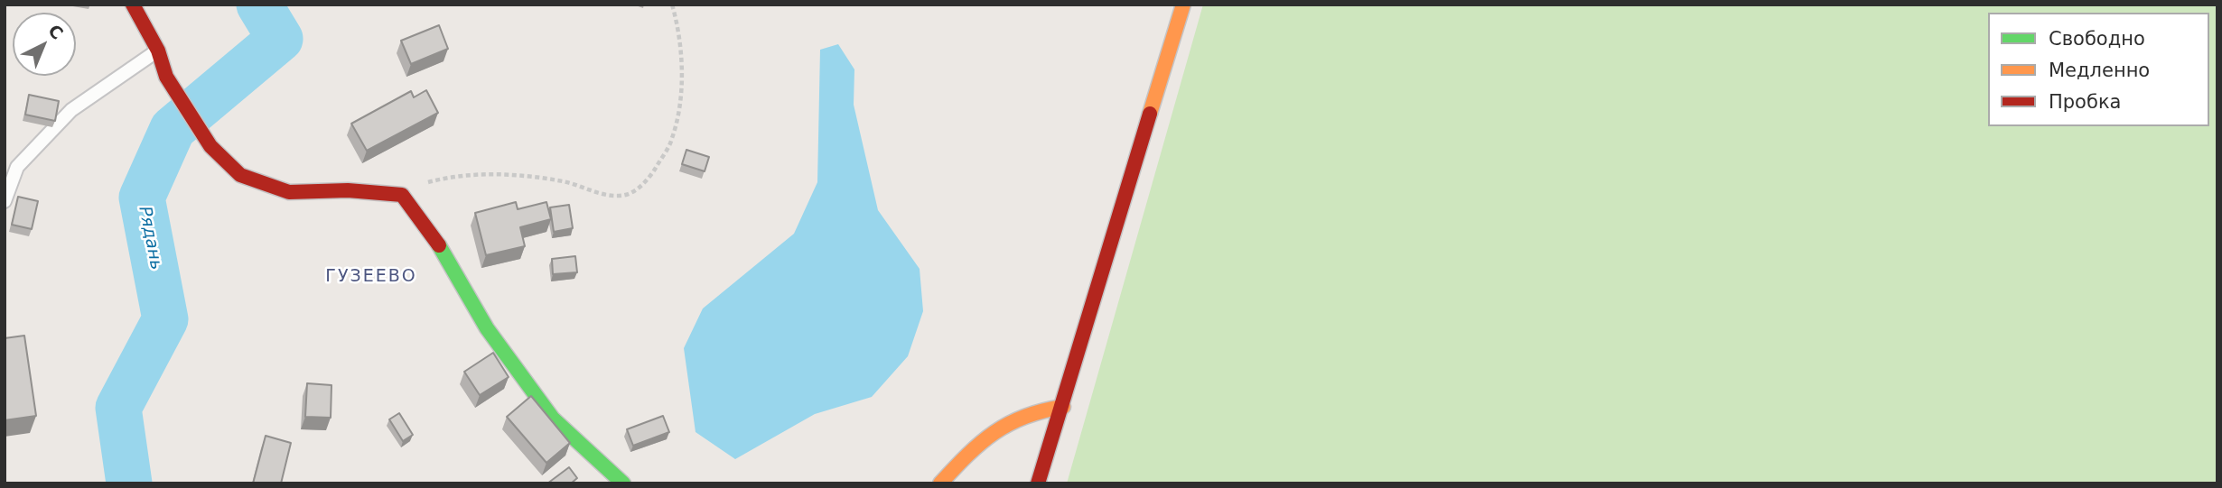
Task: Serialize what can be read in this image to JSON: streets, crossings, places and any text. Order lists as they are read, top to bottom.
{
  "districts": ["ГУЗЕЕВО"],
  "water": ["Рядань"],
  "legend": ["Свободно", "Медленно", "Пробка"],
  "north": "top right"
}
